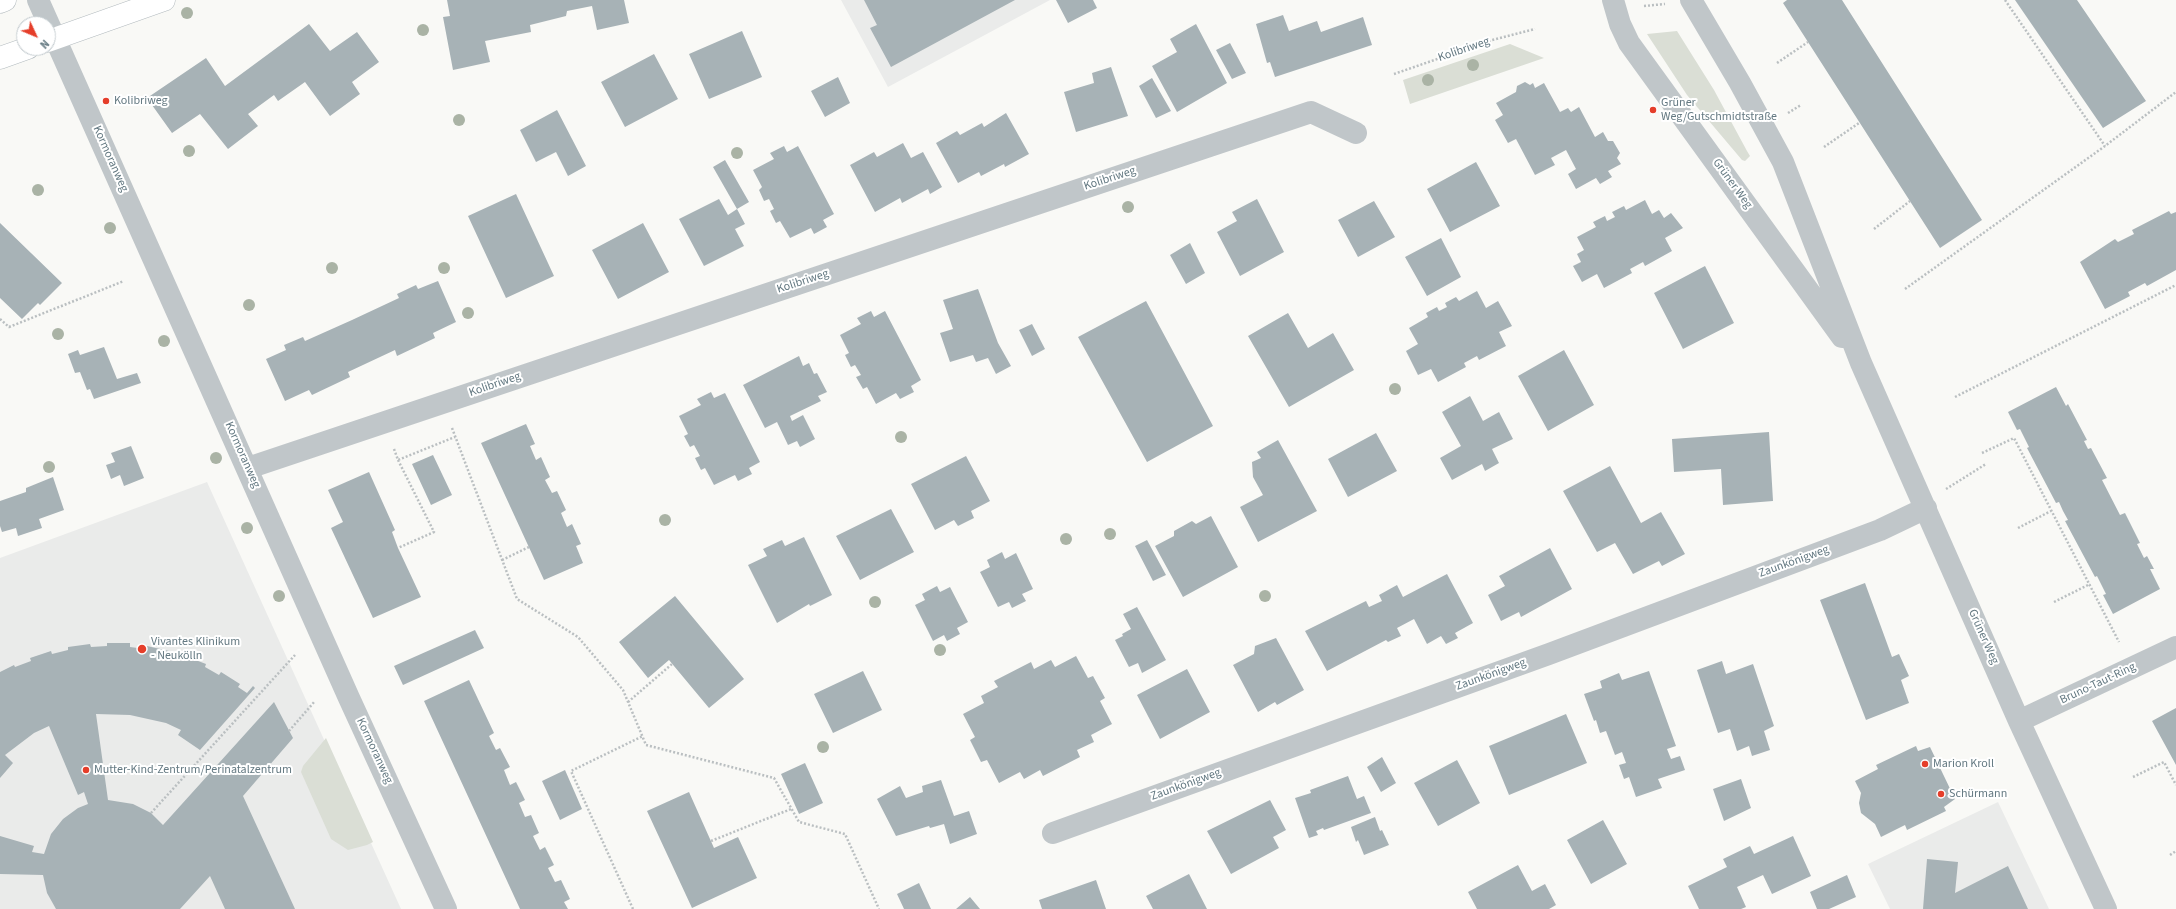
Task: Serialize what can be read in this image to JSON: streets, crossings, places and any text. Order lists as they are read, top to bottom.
{
  "streets": {
    "street": [
      "Kolibriweg",
      "Kormoranweg",
      "Grüner Weg",
      "Zaunkönigweg",
      "Bruno-Taut-Ring"
    ]
  },
  "crossings": [
    ["Kolibriweg", "Kormoranweg"],
    ["Grüner Weg", "Zaunkönigweg"],
    ["Grüner Weg", "Bruno-Taut-Ring"]
  ],
  "places": [
    "Kolibriweg",
    "Grüner Weg/Gutschmidtstraße",
    "Vivantes Klinikum - Neukölln",
    "Marion Kroll",
    "Mutter-Kind-Zentrum/Perinatalzentrum",
    "Schürmann"
  ],
  "north": "bottom right"
}
